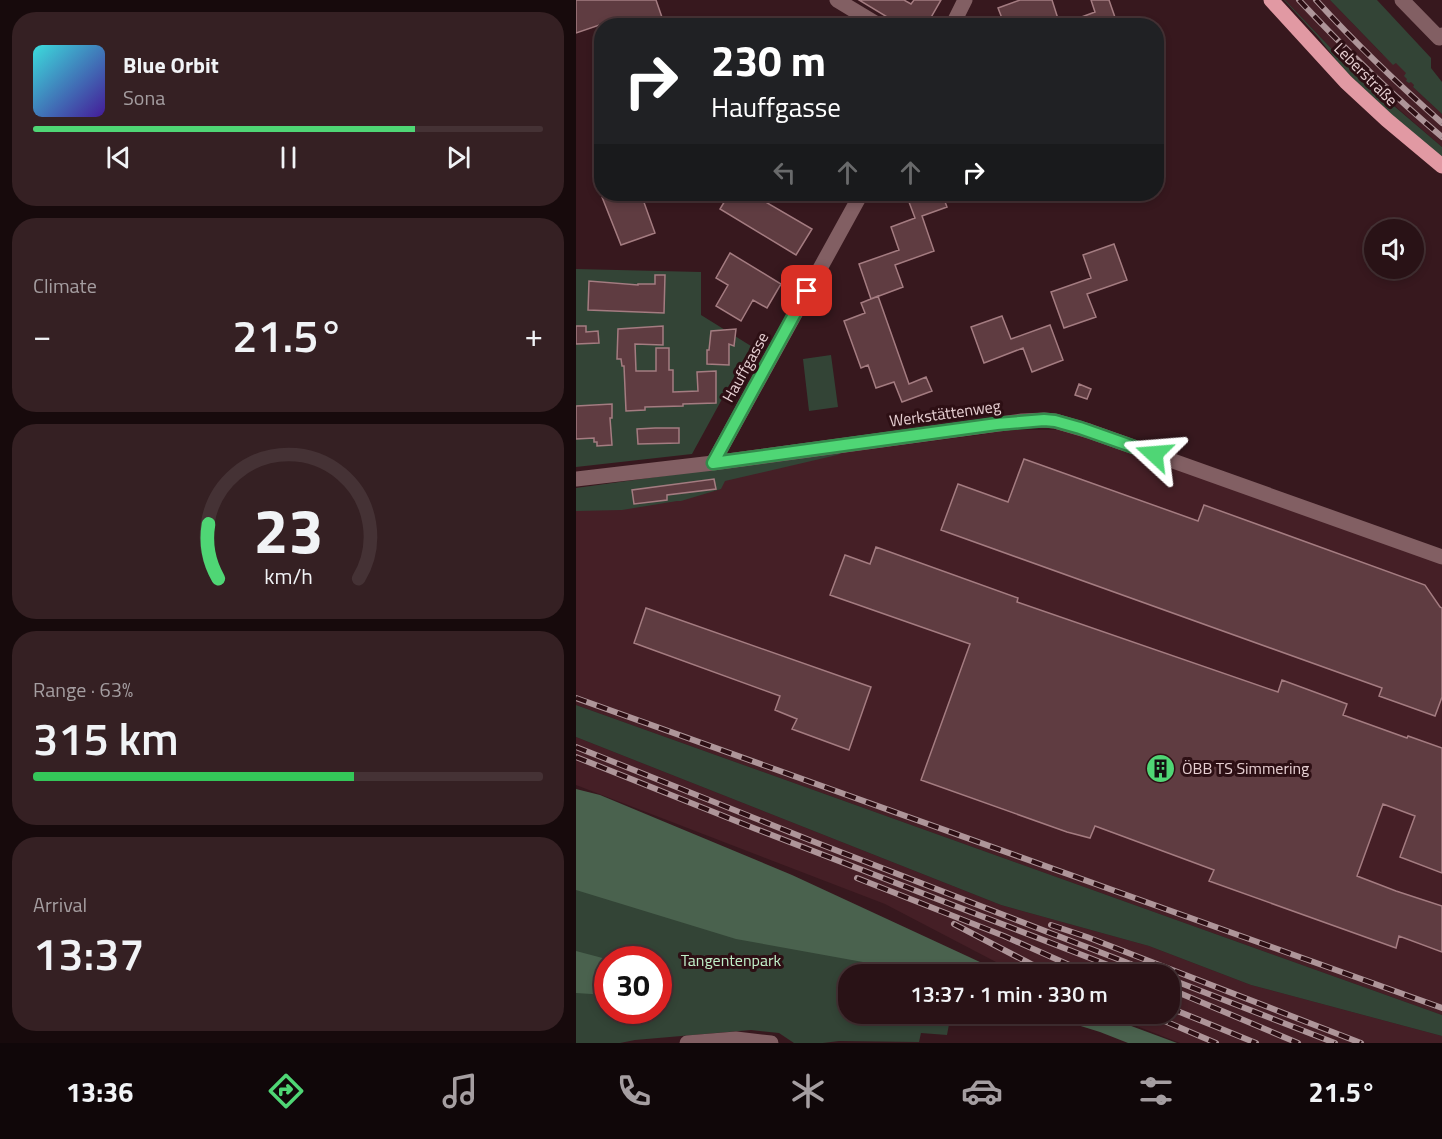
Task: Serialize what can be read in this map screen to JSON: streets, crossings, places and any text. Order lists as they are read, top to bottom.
{
  "streets": {
    "main road": ["Leberstraße"],
    "street": ["Hauffgasse", "Werkstättenweg"]
  },
  "crossings": [
    ["Hauffgasse", "Werkstättenweg"]
  ],
  "parks": ["Tangentenpark"],
  "places": {
    "building": ["ÖBB TS Simmering"]
  },
  "page": {
    "turn": ["230 m", "Hauffgasse"],
    "song": ["Blue Orbit", "Sona"],
    "tile": [
      "Climate",
      ["Range · 63%", "315 km"],
      ["Arrival", "13:37"]
    ],
    "heat": ["−", "21.5°", "+"],
    "limit": "30",
    "trip": "13:37 · 1 min · 330 m",
    "tabs": ["13:36", "21.5°"],
    "gauge": ["23", "km/h"]
  }
}
